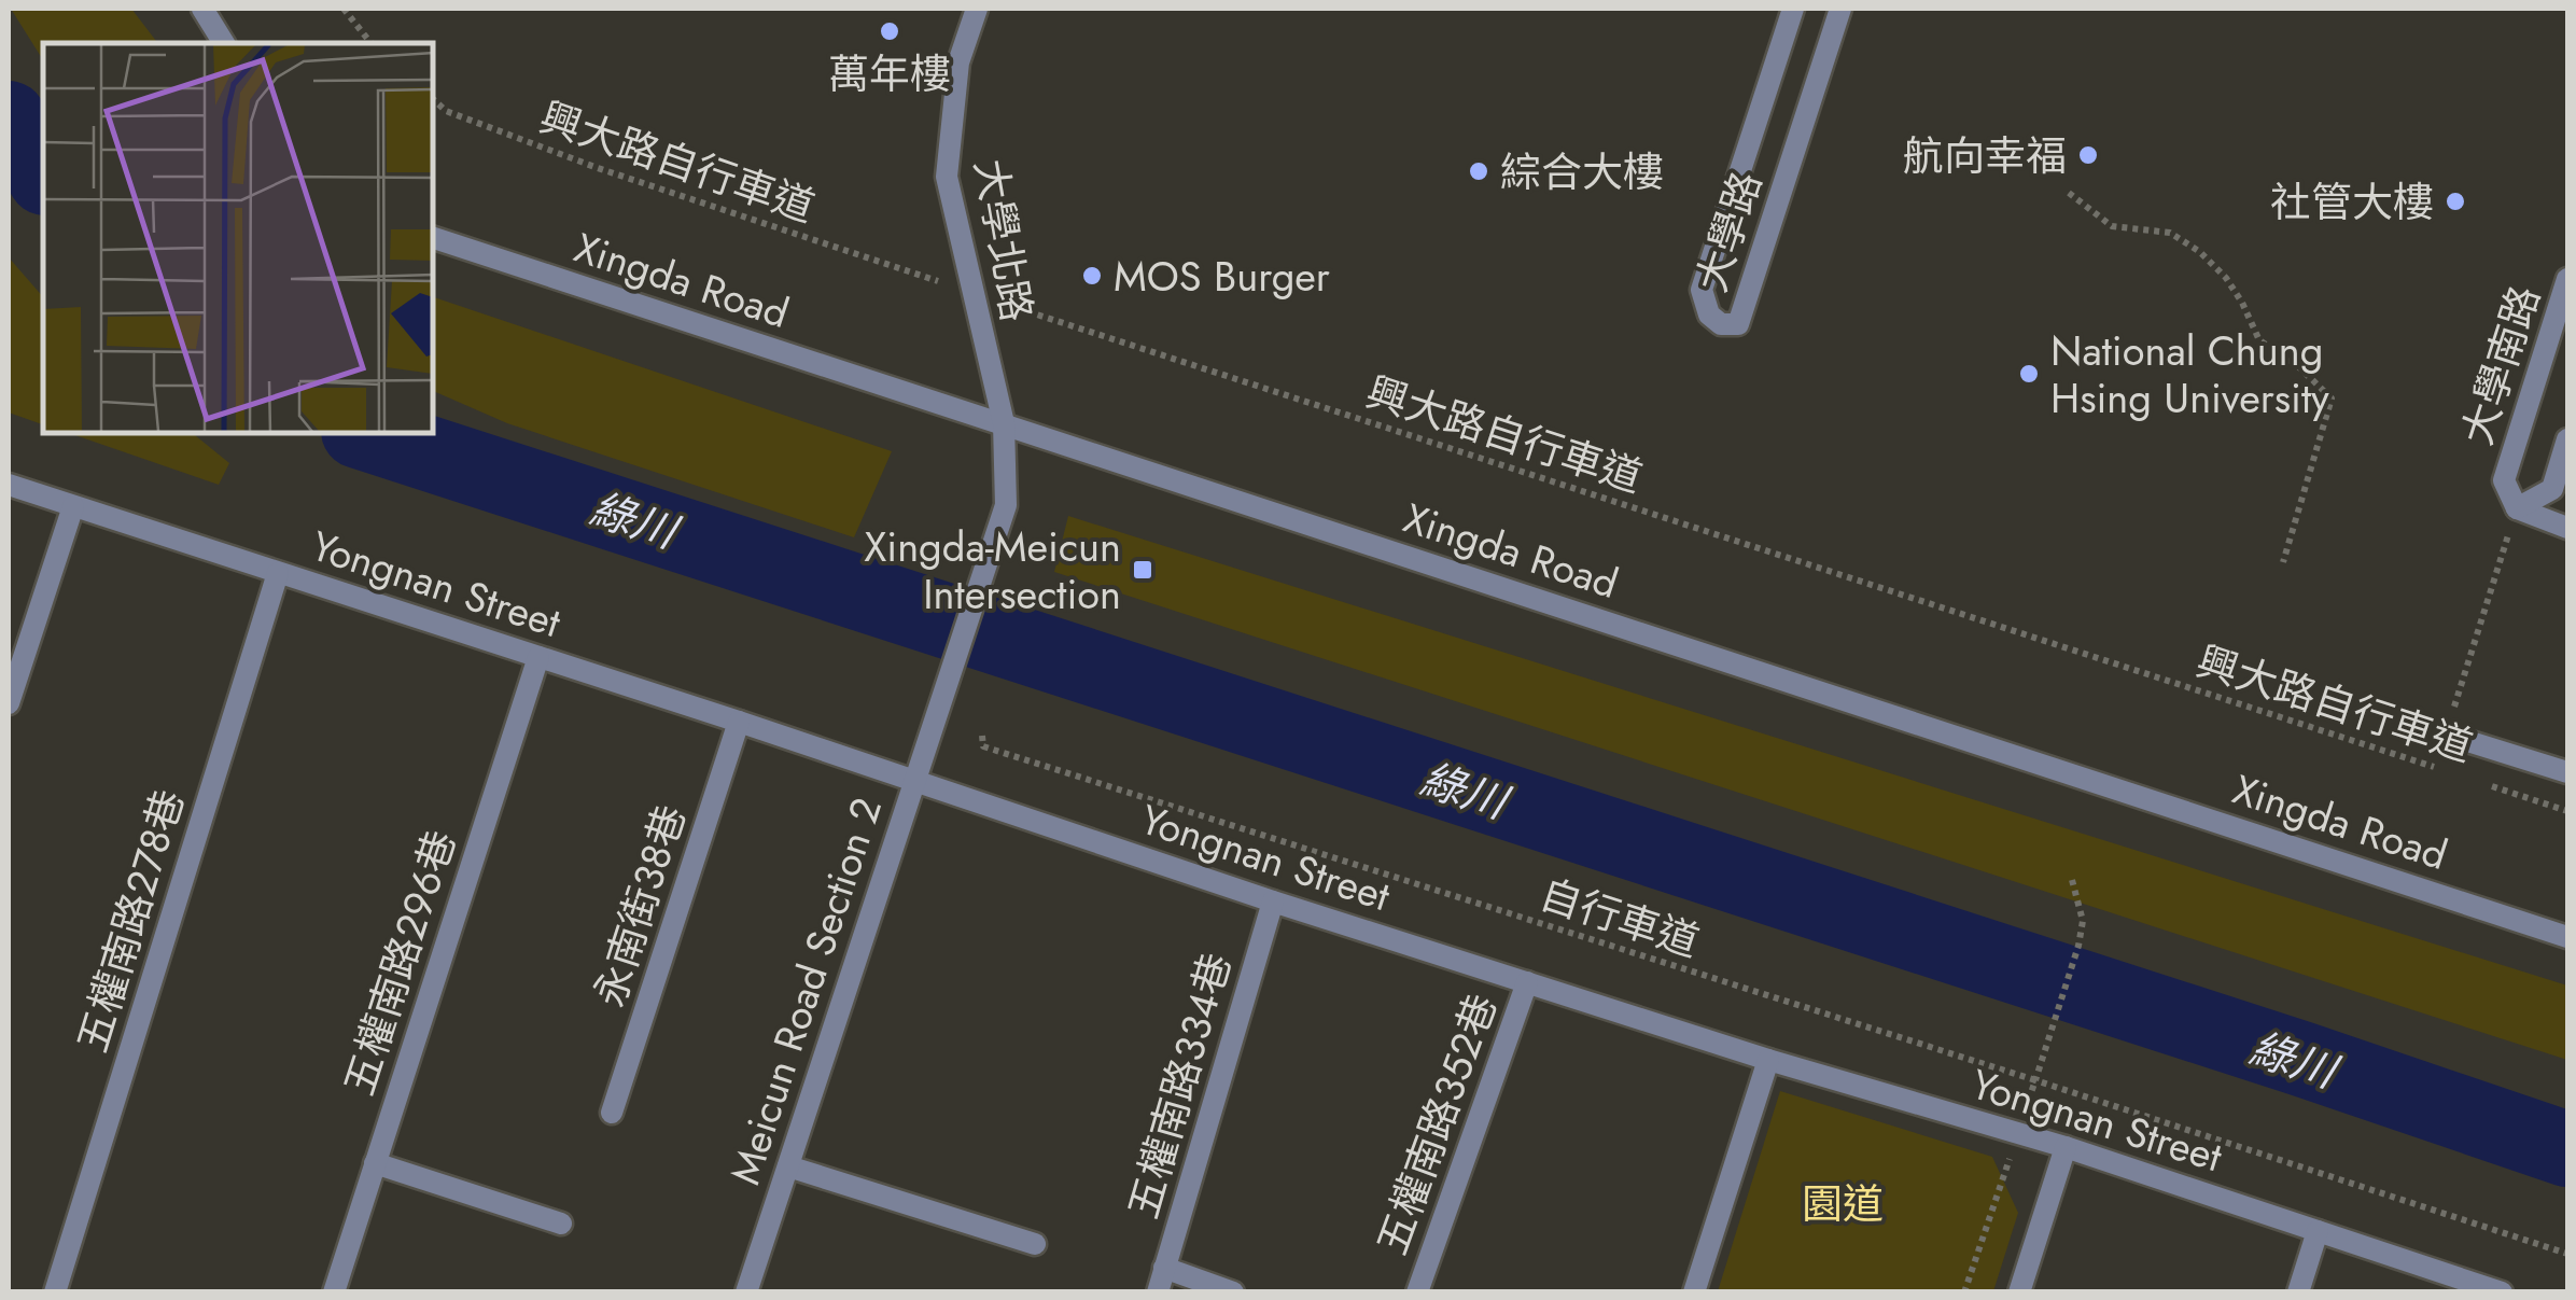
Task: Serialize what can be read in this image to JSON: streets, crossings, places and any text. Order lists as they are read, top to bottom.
{
  "streets": {
    "street": [
      "大學路",
      "大學北路",
      "Xingda Road",
      "大學南路",
      "Yongnan Street",
      "永南街38巷",
      "五權南路278巷",
      "五權南路296巷",
      "Meicun Road Section 2",
      "五權南路334巷",
      "五權南路352巷"
    ],
    "path": ["興大路自行車道", "自行車道"]
  },
  "crossings": [
    ["興大路自行車道", "大學北路"],
    ["大學北路", "Xingda Road"],
    ["大學北路", "Meicun Road Section 2"],
    ["Xingda Road", "Meicun Road Section 2"],
    ["Yongnan Street", "永南街38巷"],
    ["Yongnan Street", "五權南路278巷"],
    ["Yongnan Street", "五權南路296巷"],
    ["Yongnan Street", "Meicun Road Section 2"],
    ["Yongnan Street", "五權南路334巷"],
    ["Yongnan Street", "五權南路352巷"]
  ],
  "water": ["綠川"],
  "parks": ["園道"],
  "places": {
    "other": [
      "萬年樓",
      "航向幸福",
      "綜合大樓",
      "社管大樓",
      "MOS Burger",
      "National Chung Hsing University"
    ],
    "transit": ["Xingda-Meicun Intersection"]
  }
}
